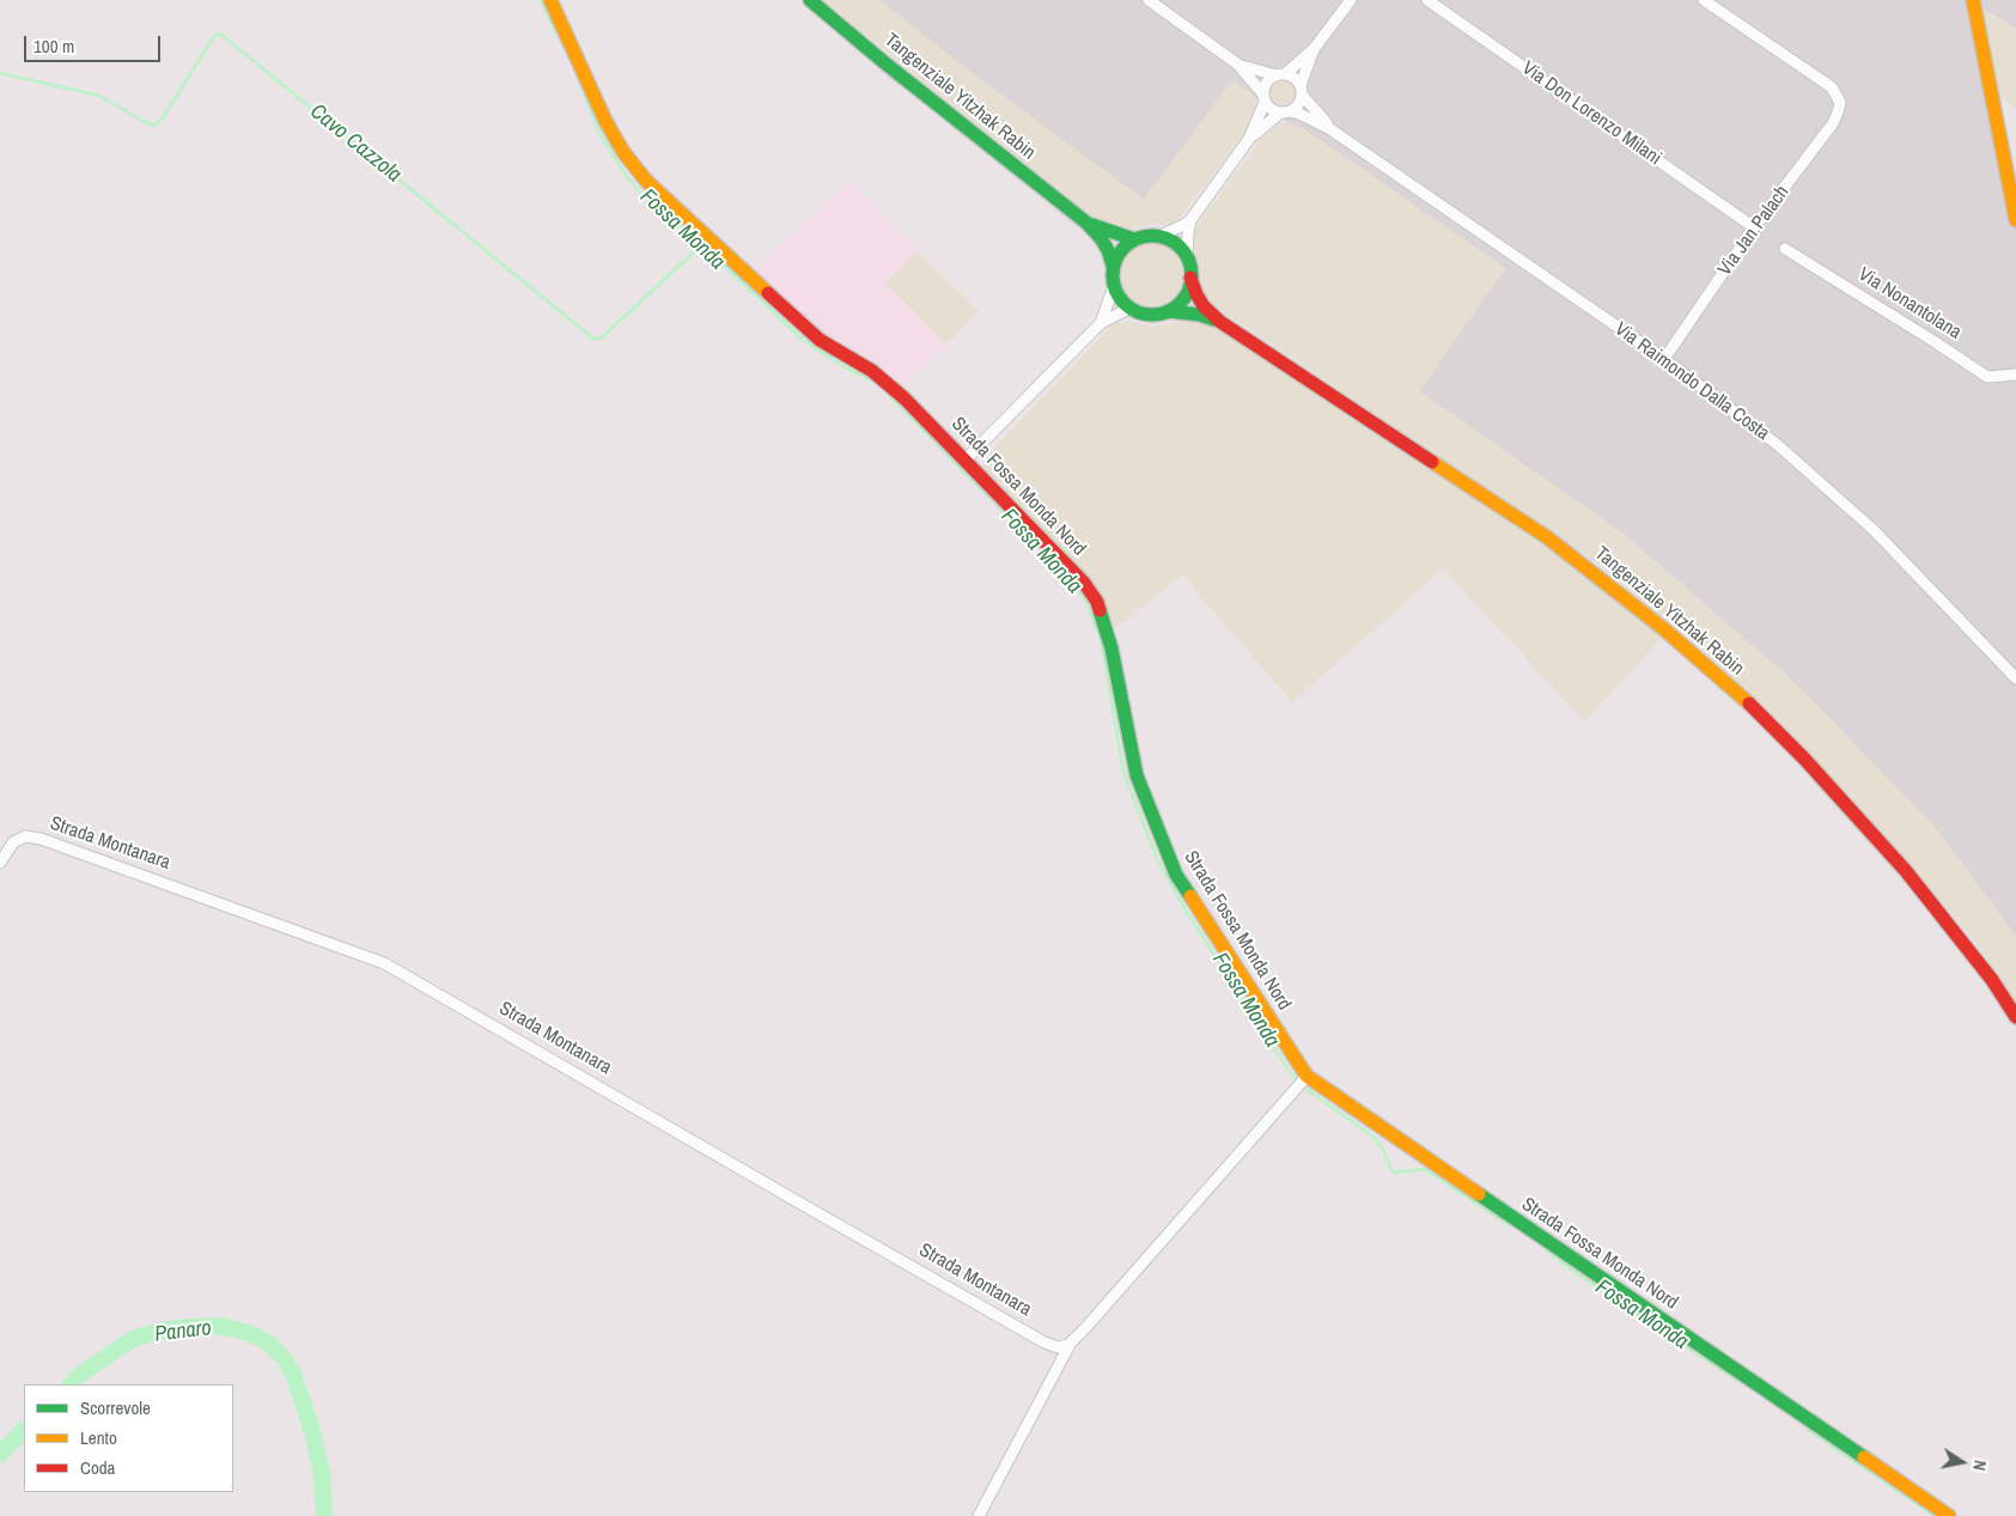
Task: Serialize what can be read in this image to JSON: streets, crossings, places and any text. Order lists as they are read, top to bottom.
{
  "streets": {
    "street": [
      "Tangenziale Yitzhak Rabin",
      "Via Don Lorenzo Milani",
      "Via Jan Palach",
      "Via Nonantolana",
      "Via Raimondo Dalla Costa",
      "Strada Fossa Monda Nord",
      "Strada Montanara"
    ]
  },
  "crossings": [
    ["Via Don Lorenzo Milani", "Via Jan Palach"],
    ["Via Jan Palach", "Via Raimondo Dalla Costa"]
  ],
  "water": ["Cavo Cazzola", "Fossa Monda", "Panaro"],
  "legend": ["Scorrevole", "Lento", "Coda"],
  "scale_bar": "100 m",
  "north": "right"
}
